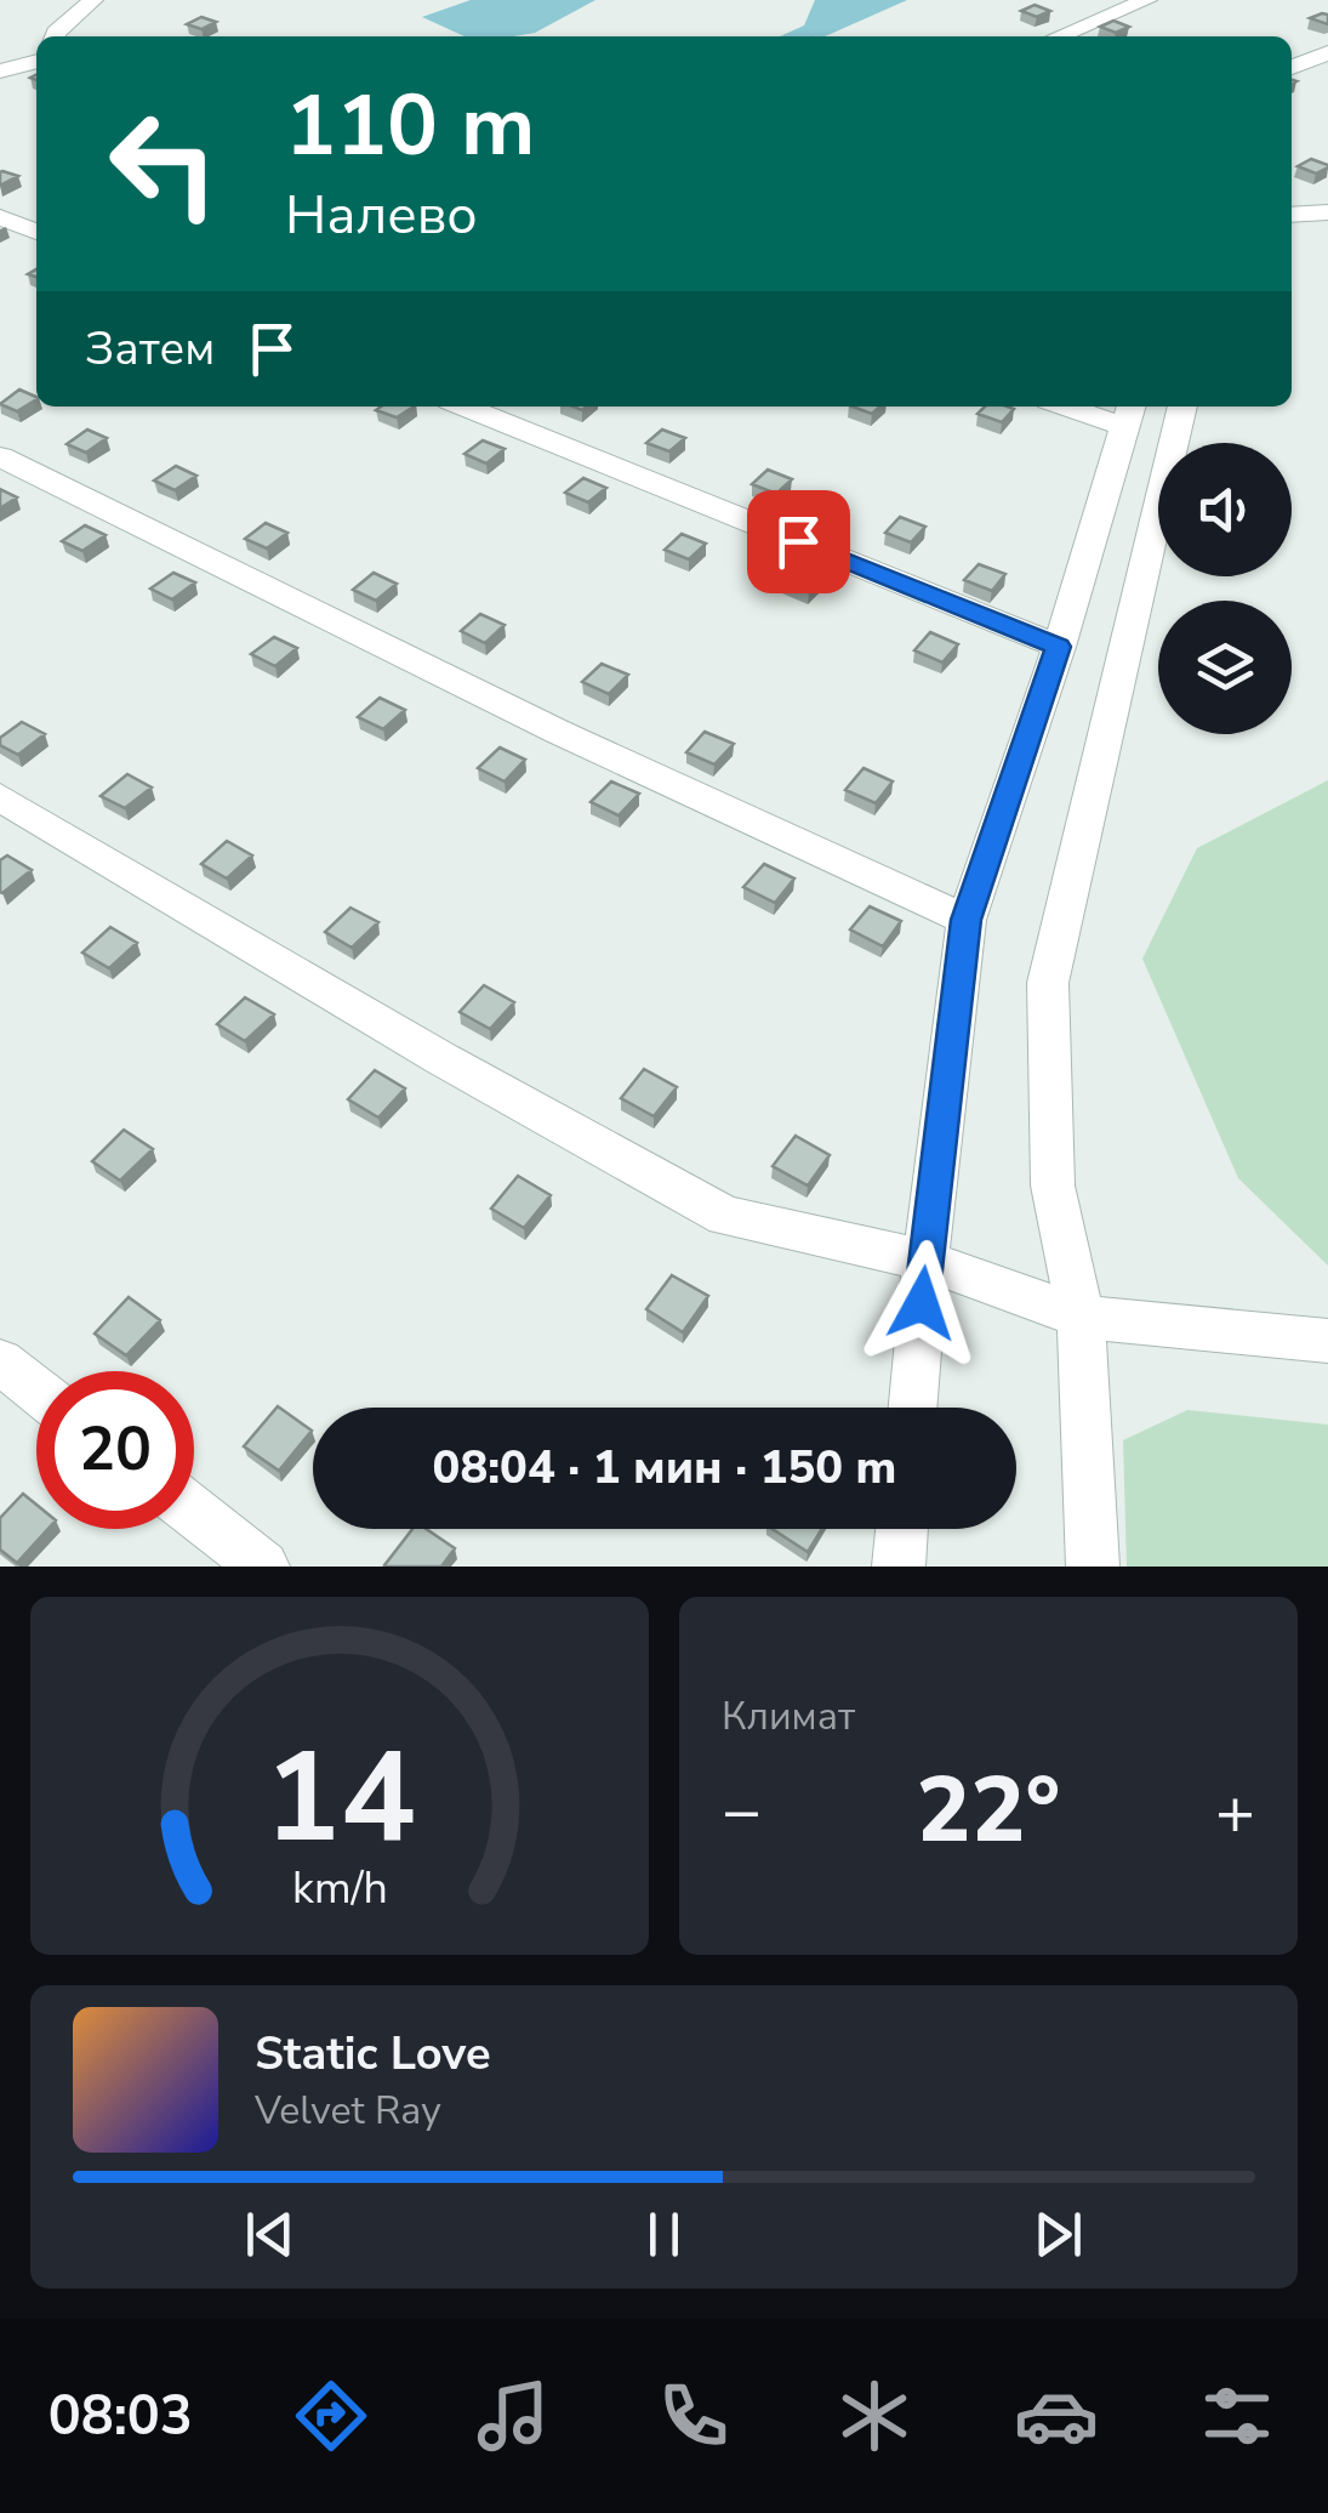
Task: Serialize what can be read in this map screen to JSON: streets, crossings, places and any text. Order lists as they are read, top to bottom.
{
  "page": {
    "turn": ["110 m", "Налево"],
    "then": "Затем",
    "limit": "20",
    "trip": "08:04 · 1 мин · 150 m",
    "tile": "Климат",
    "heat": ["−", "22°", "+"],
    "song": ["Static Love", "Velvet Ray"],
    "tabs": "08:03",
    "gauge": ["14", "km/h"]
  }
}
